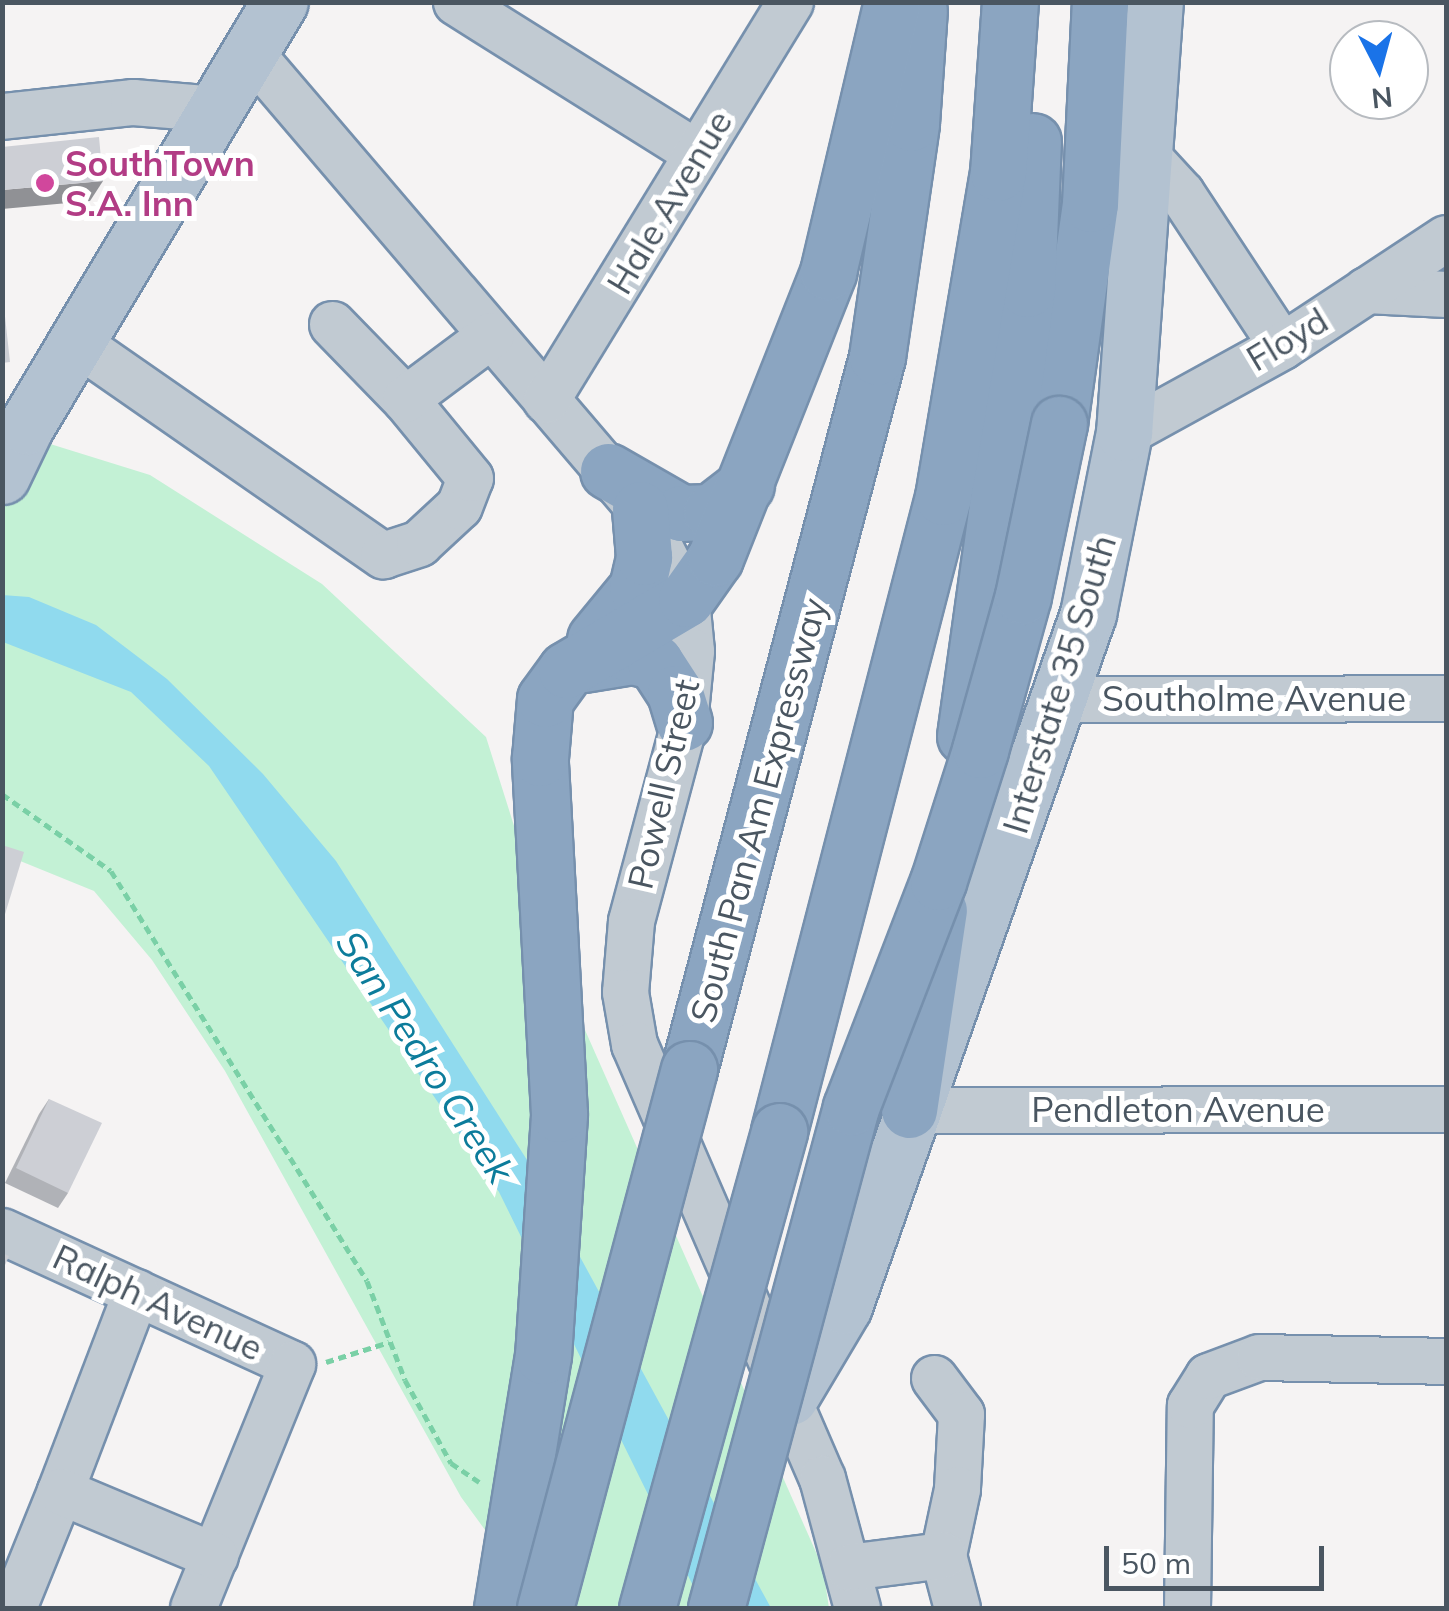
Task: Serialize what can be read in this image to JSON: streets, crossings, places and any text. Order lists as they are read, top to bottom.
{
  "streets": {
    "highway": ["South Pan Am Expressway"],
    "main road": ["Interstate 35 South"],
    "street": [
      "Hale Avenue",
      "Floyd",
      "Southolme Avenue",
      "Powell Street",
      "Pendleton Avenue",
      "Ralph Avenue"
    ]
  },
  "crossings": [
    ["Hale Avenue", "Powell Street"],
    ["Floyd", "Interstate 35 South"],
    ["Interstate 35 South", "Southolme Avenue"],
    ["Interstate 35 South", "Powell Street"],
    ["Interstate 35 South", "Pendleton Avenue"]
  ],
  "water": ["San Pedro Creek"],
  "places": ["SouthTown S.A. Inn"],
  "scale_bar": "50 m",
  "north": "bottom"
}
